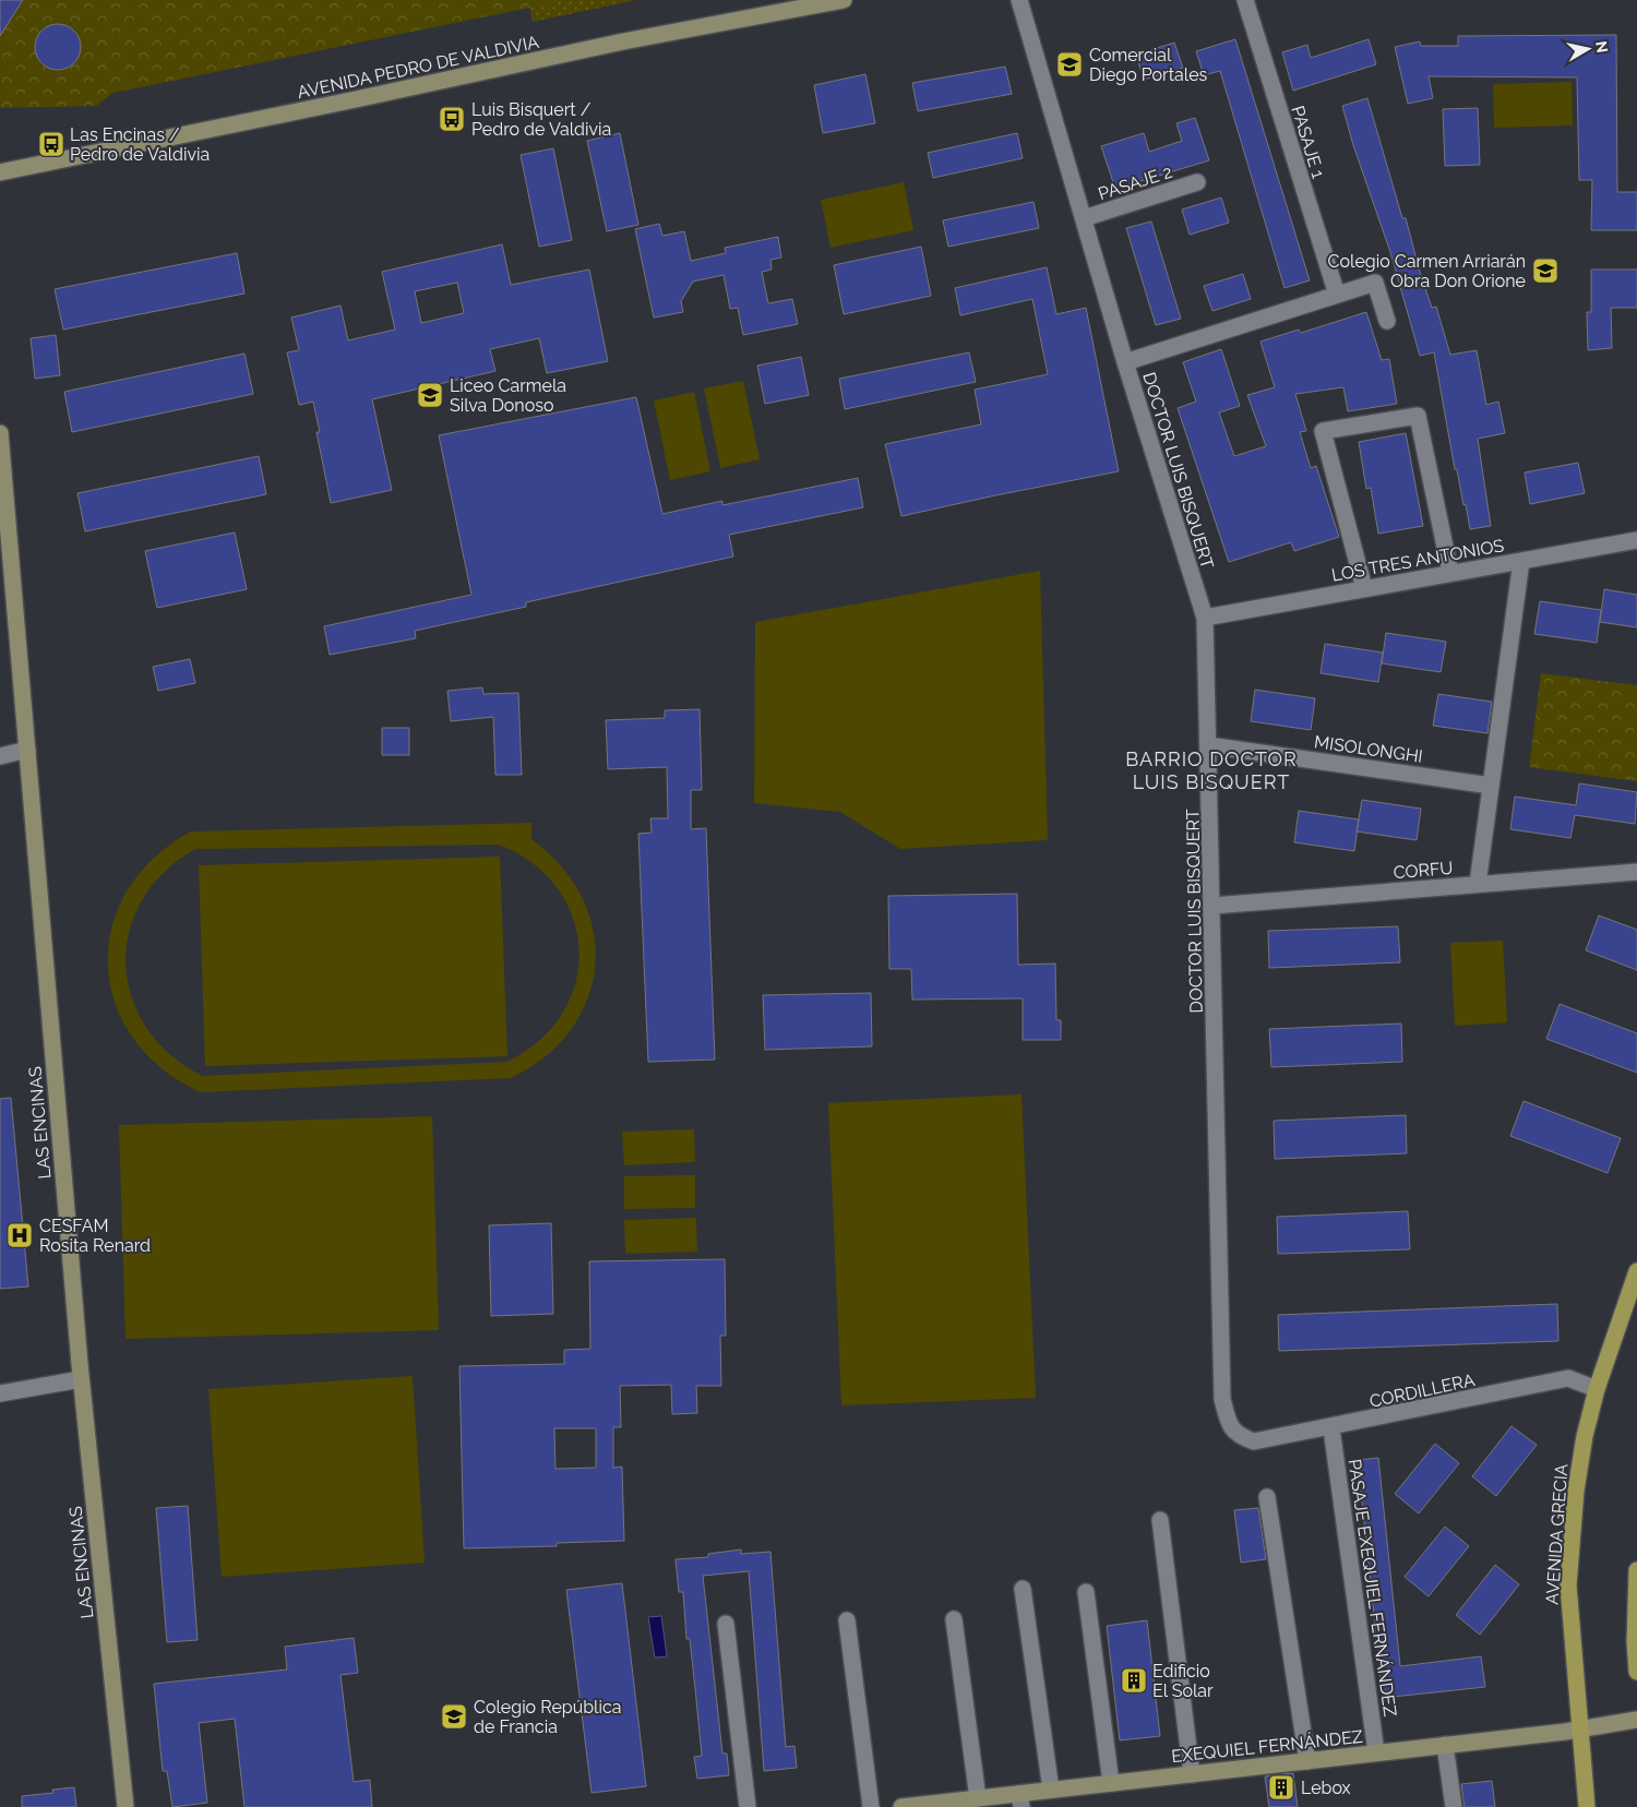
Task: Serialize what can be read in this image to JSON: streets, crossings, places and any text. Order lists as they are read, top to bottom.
{
  "streets": {
    "main road": ["AVENIDA GRECIA"],
    "street": [
      "AVENIDA PEDRO DE VALDIVIA",
      "PASAJE 1",
      "PASAJE 2",
      "DOCTOR LUIS BISQUERT",
      "LOS TRES ANTONIOS",
      "MISOLONGHI",
      "CORFU",
      "LAS ENCINAS",
      "CORDILLERA",
      "PASAJE EXEQUIEL FERNÁNDEZ",
      "EXEQUIEL FERNÁNDEZ"
    ]
  },
  "crossings": [
    ["PASAJE 2", "DOCTOR LUIS BISQUERT"],
    ["DOCTOR LUIS BISQUERT", "LOS TRES ANTONIOS"],
    ["DOCTOR LUIS BISQUERT", "MISOLONGHI"],
    ["DOCTOR LUIS BISQUERT", "CORFU"],
    ["DOCTOR LUIS BISQUERT", "CORDILLERA"],
    ["CORDILLERA", "AVENIDA GRECIA"],
    ["CORDILLERA", "PASAJE EXEQUIEL FERNÁNDEZ"],
    ["AVENIDA GRECIA", "EXEQUIEL FERNÁNDEZ"],
    ["PASAJE EXEQUIEL FERNÁNDEZ", "EXEQUIEL FERNÁNDEZ"]
  ],
  "districts": ["BARRIO DOCTOR LUIS BISQUERT"],
  "places": {
    "school or university": [
      "Comercial Diego Portales",
      "Colegio Carmen Arriarán Obra Don Orione",
      "Liceo Carmela Silva Donoso",
      "Colegio República de Francia"
    ],
    "bus stop": ["Luis Bisquert / Pedro de Valdivia", "Las Encinas / Pedro de Valdivia"],
    "hospital": ["CESFAM Rosita Renard"],
    "building": ["Edificio El Solar", "Lebox"]
  },
  "north": "right"
}
